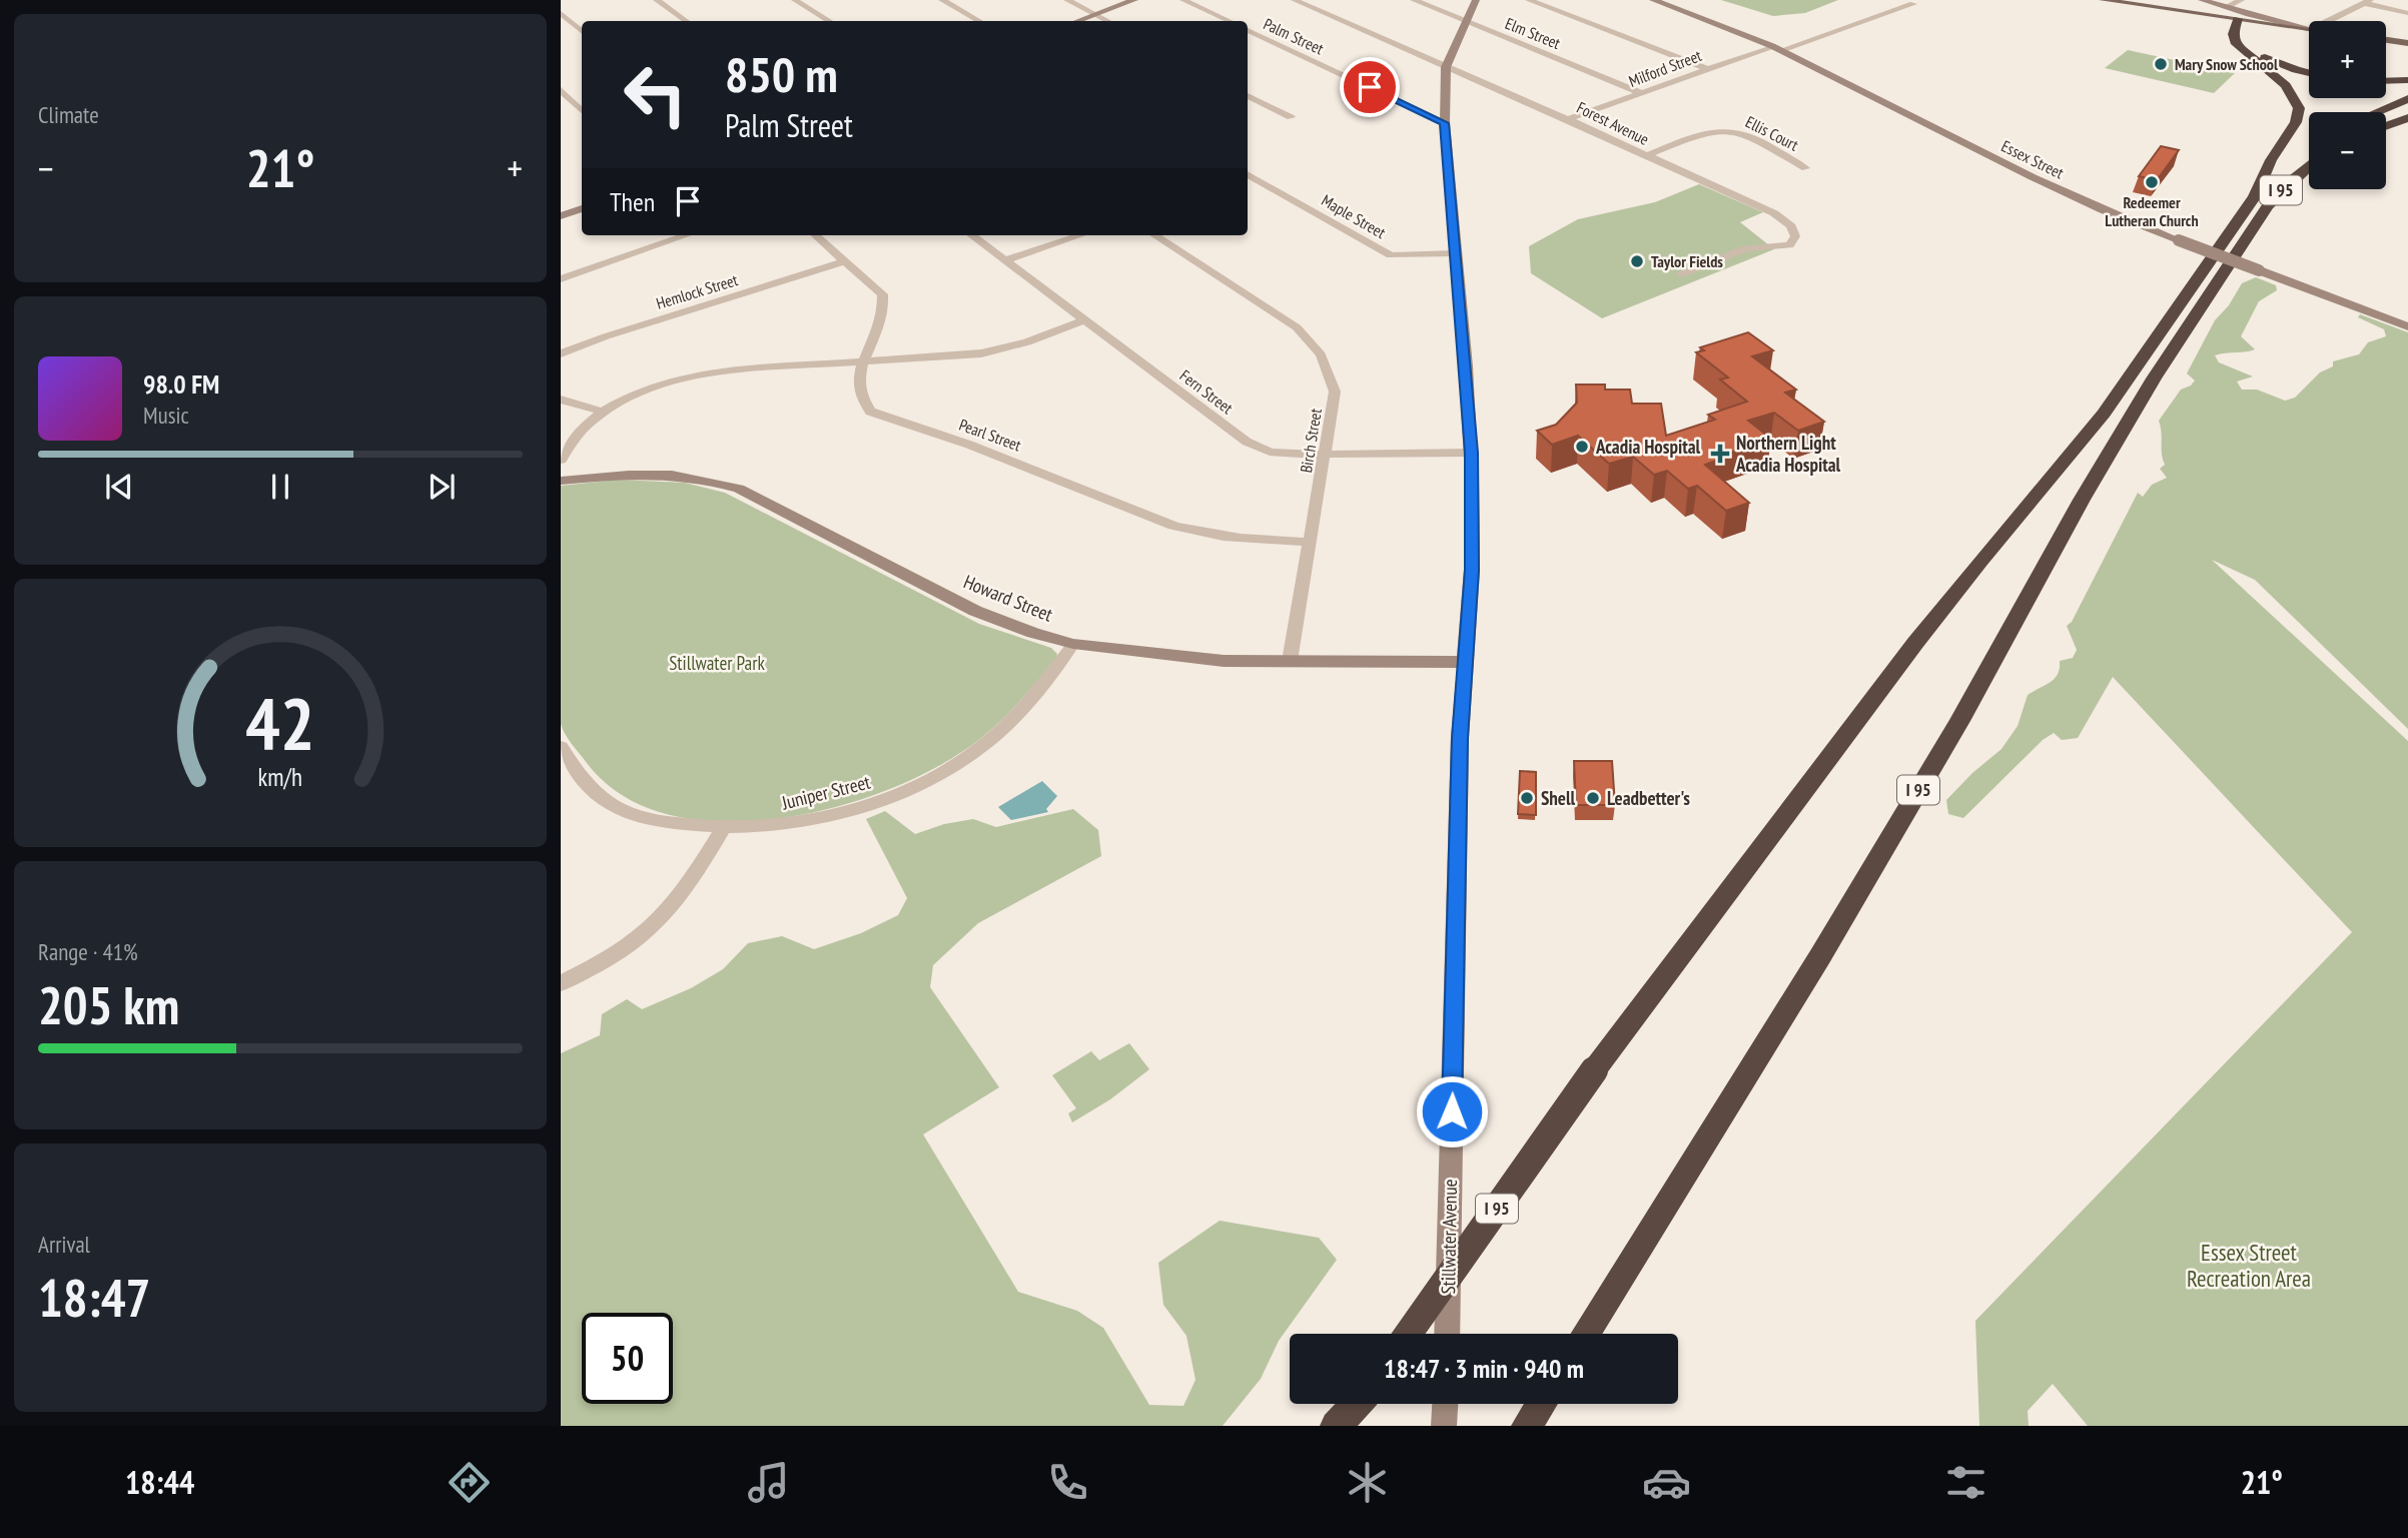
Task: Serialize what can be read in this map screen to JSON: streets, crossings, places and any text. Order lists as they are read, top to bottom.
{
  "streets": {
    "highway": ["I 95"],
    "street": [
      "Elm Street",
      "Palm Street",
      "Milford Street",
      "Forest Avenue",
      "Ellis Court",
      "Essex Street",
      "Maple Street",
      "Hemlock Street",
      "Fern Street",
      "Pearl Street",
      "Birch Street",
      "Howard Street",
      "Juniper Street",
      "Stillwater Avenue"
    ]
  },
  "crossings": [
    ["Elm Street", "Milford Street"],
    ["Elm Street", "Stillwater Avenue"],
    ["Palm Street", "Stillwater Avenue"],
    ["Milford Street", "Forest Avenue"],
    ["Milford Street", "Essex Street"],
    ["Forest Avenue", "Ellis Court"],
    ["Forest Avenue", "Stillwater Avenue"],
    ["Maple Street", "Stillwater Avenue"],
    ["Hemlock Street", "Pearl Street"],
    ["Fern Street", "Birch Street"],
    ["Fern Street", "Stillwater Avenue"],
    ["Pearl Street", "Birch Street"],
    ["Birch Street", "Howard Street"],
    ["Howard Street", "Juniper Street"],
    ["Howard Street", "Stillwater Avenue"]
  ],
  "parks": ["Stillwater Park", "Essex Street Recreation Area"],
  "places": {
    "other": [
      "Mary Snow School",
      "Redeemer Lutheran Church",
      "Taylor Fields",
      "Acadia Hospital",
      "Shell",
      "Leadbetter's"
    ],
    "health": ["Northern Light Acadia Hospital"]
  },
  "page": {
    "tile": [
      "Climate",
      ["Range · 41%", "205 km"],
      ["Arrival", "18:47"]
    ],
    "map_buttons": ["+", "−"],
    "turn": ["850 m", "Palm Street"],
    "heat": ["−", "21°", "+"],
    "then": "Then",
    "song": ["98.0 FM", "Music"],
    "limit": "50",
    "trip": "18:47 · 3 min · 940 m",
    "tabs": ["18:44", "21°"],
    "gauge": ["42", "km/h"]
  }
}
